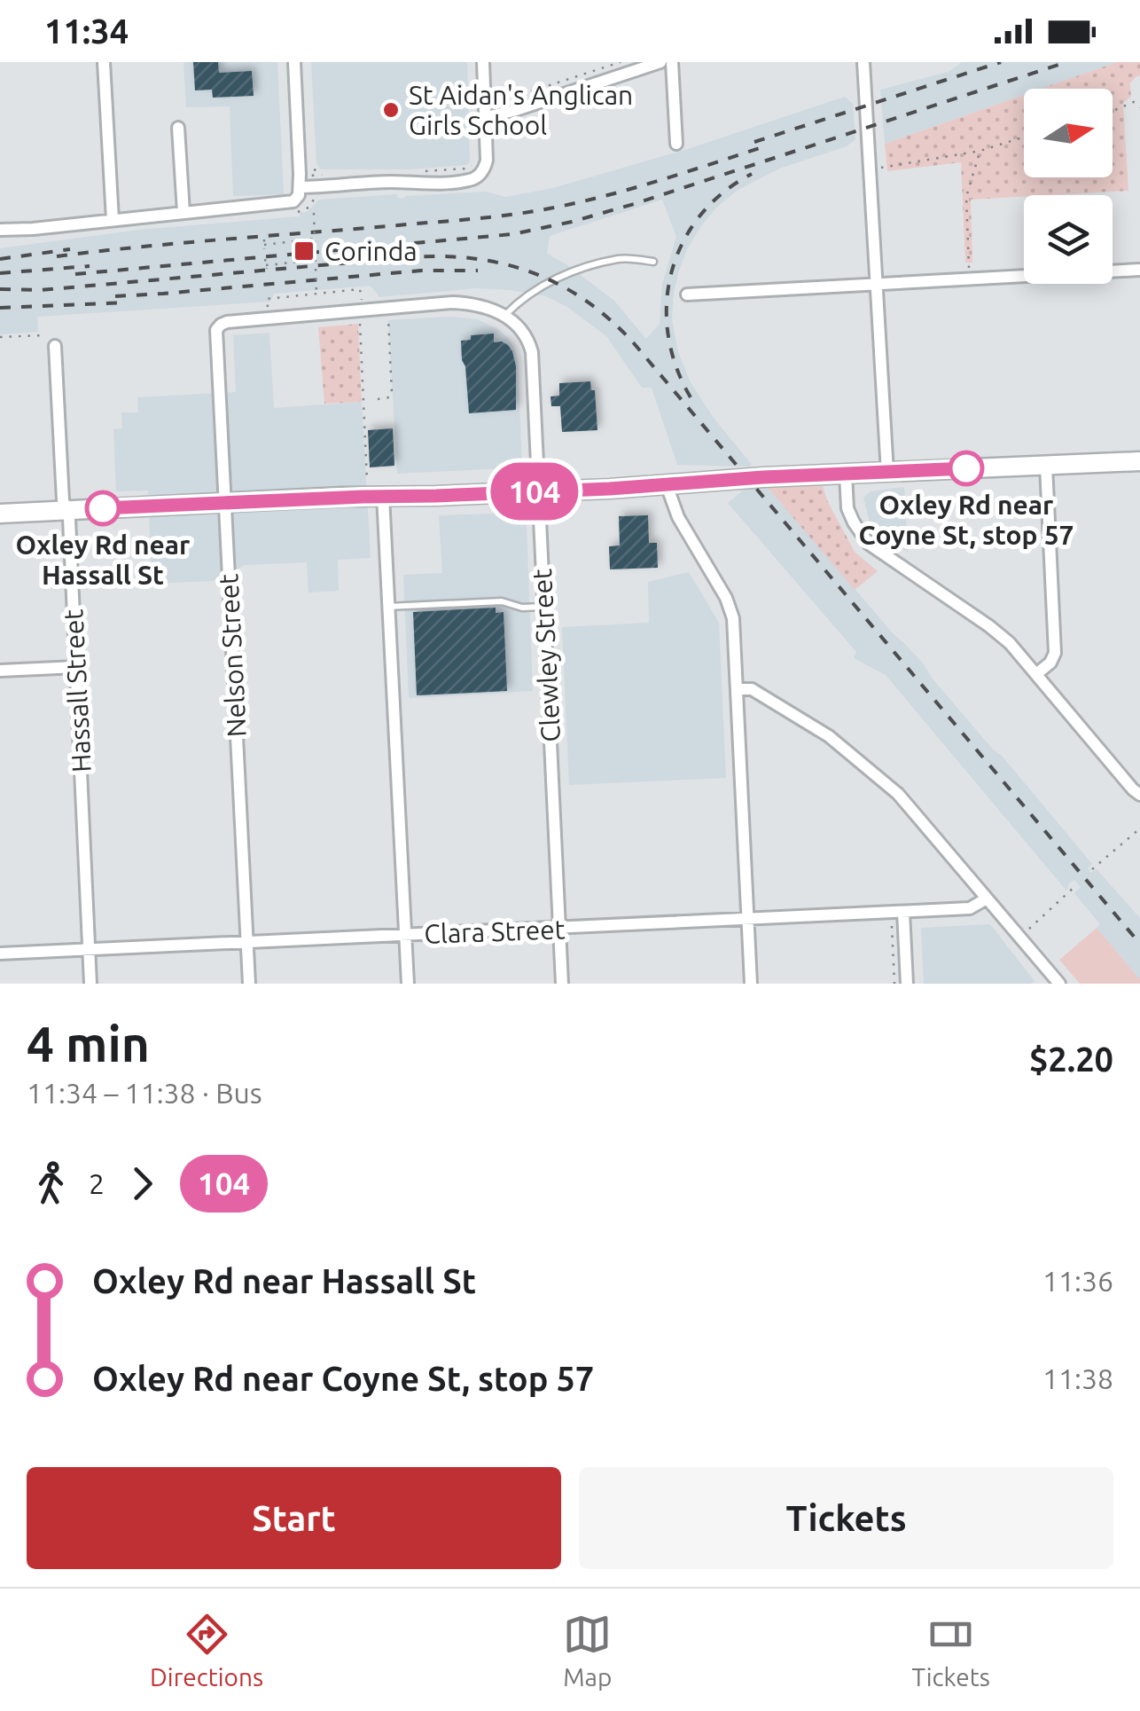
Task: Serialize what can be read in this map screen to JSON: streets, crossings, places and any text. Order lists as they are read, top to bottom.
{
  "streets": {
    "street": [
      "Nelson Street",
      "Clewley Street",
      "Hassall Street",
      "Clara Street"
    ]
  },
  "crossings": [
    ["Nelson Street", "Clewley Street"],
    ["Nelson Street", "Clara Street"],
    ["Clewley Street", "Clara Street"],
    ["Hassall Street", "Clara Street"]
  ],
  "places": {
    "other": ["St Aidan's Anglican Girls School", "Oxley Rd near Coyne St, stop 57", "Oxley Rd near Hassall St"],
    "transit": ["Corinda"]
  },
  "lines": ["bus line 104"],
  "north": "right",
  "page": {
    "status": "11:34",
    "on_map": "104",
    "heading": ["4 min", "11:34 – 11:38 · Bus", "$2.20"],
    "legs": ["2", "104"],
    "list": [
      {
        "name": "Oxley Rd near Hassall St",
        "value": "11:36"
      },
      {
        "name": "Oxley Rd near Coyne St, stop 57",
        "value": "11:38"
      }
    ],
    "buttons": ["Start", "Tickets"],
    "tabs": ["Directions", "Map", "Tickets"]
  }
}
